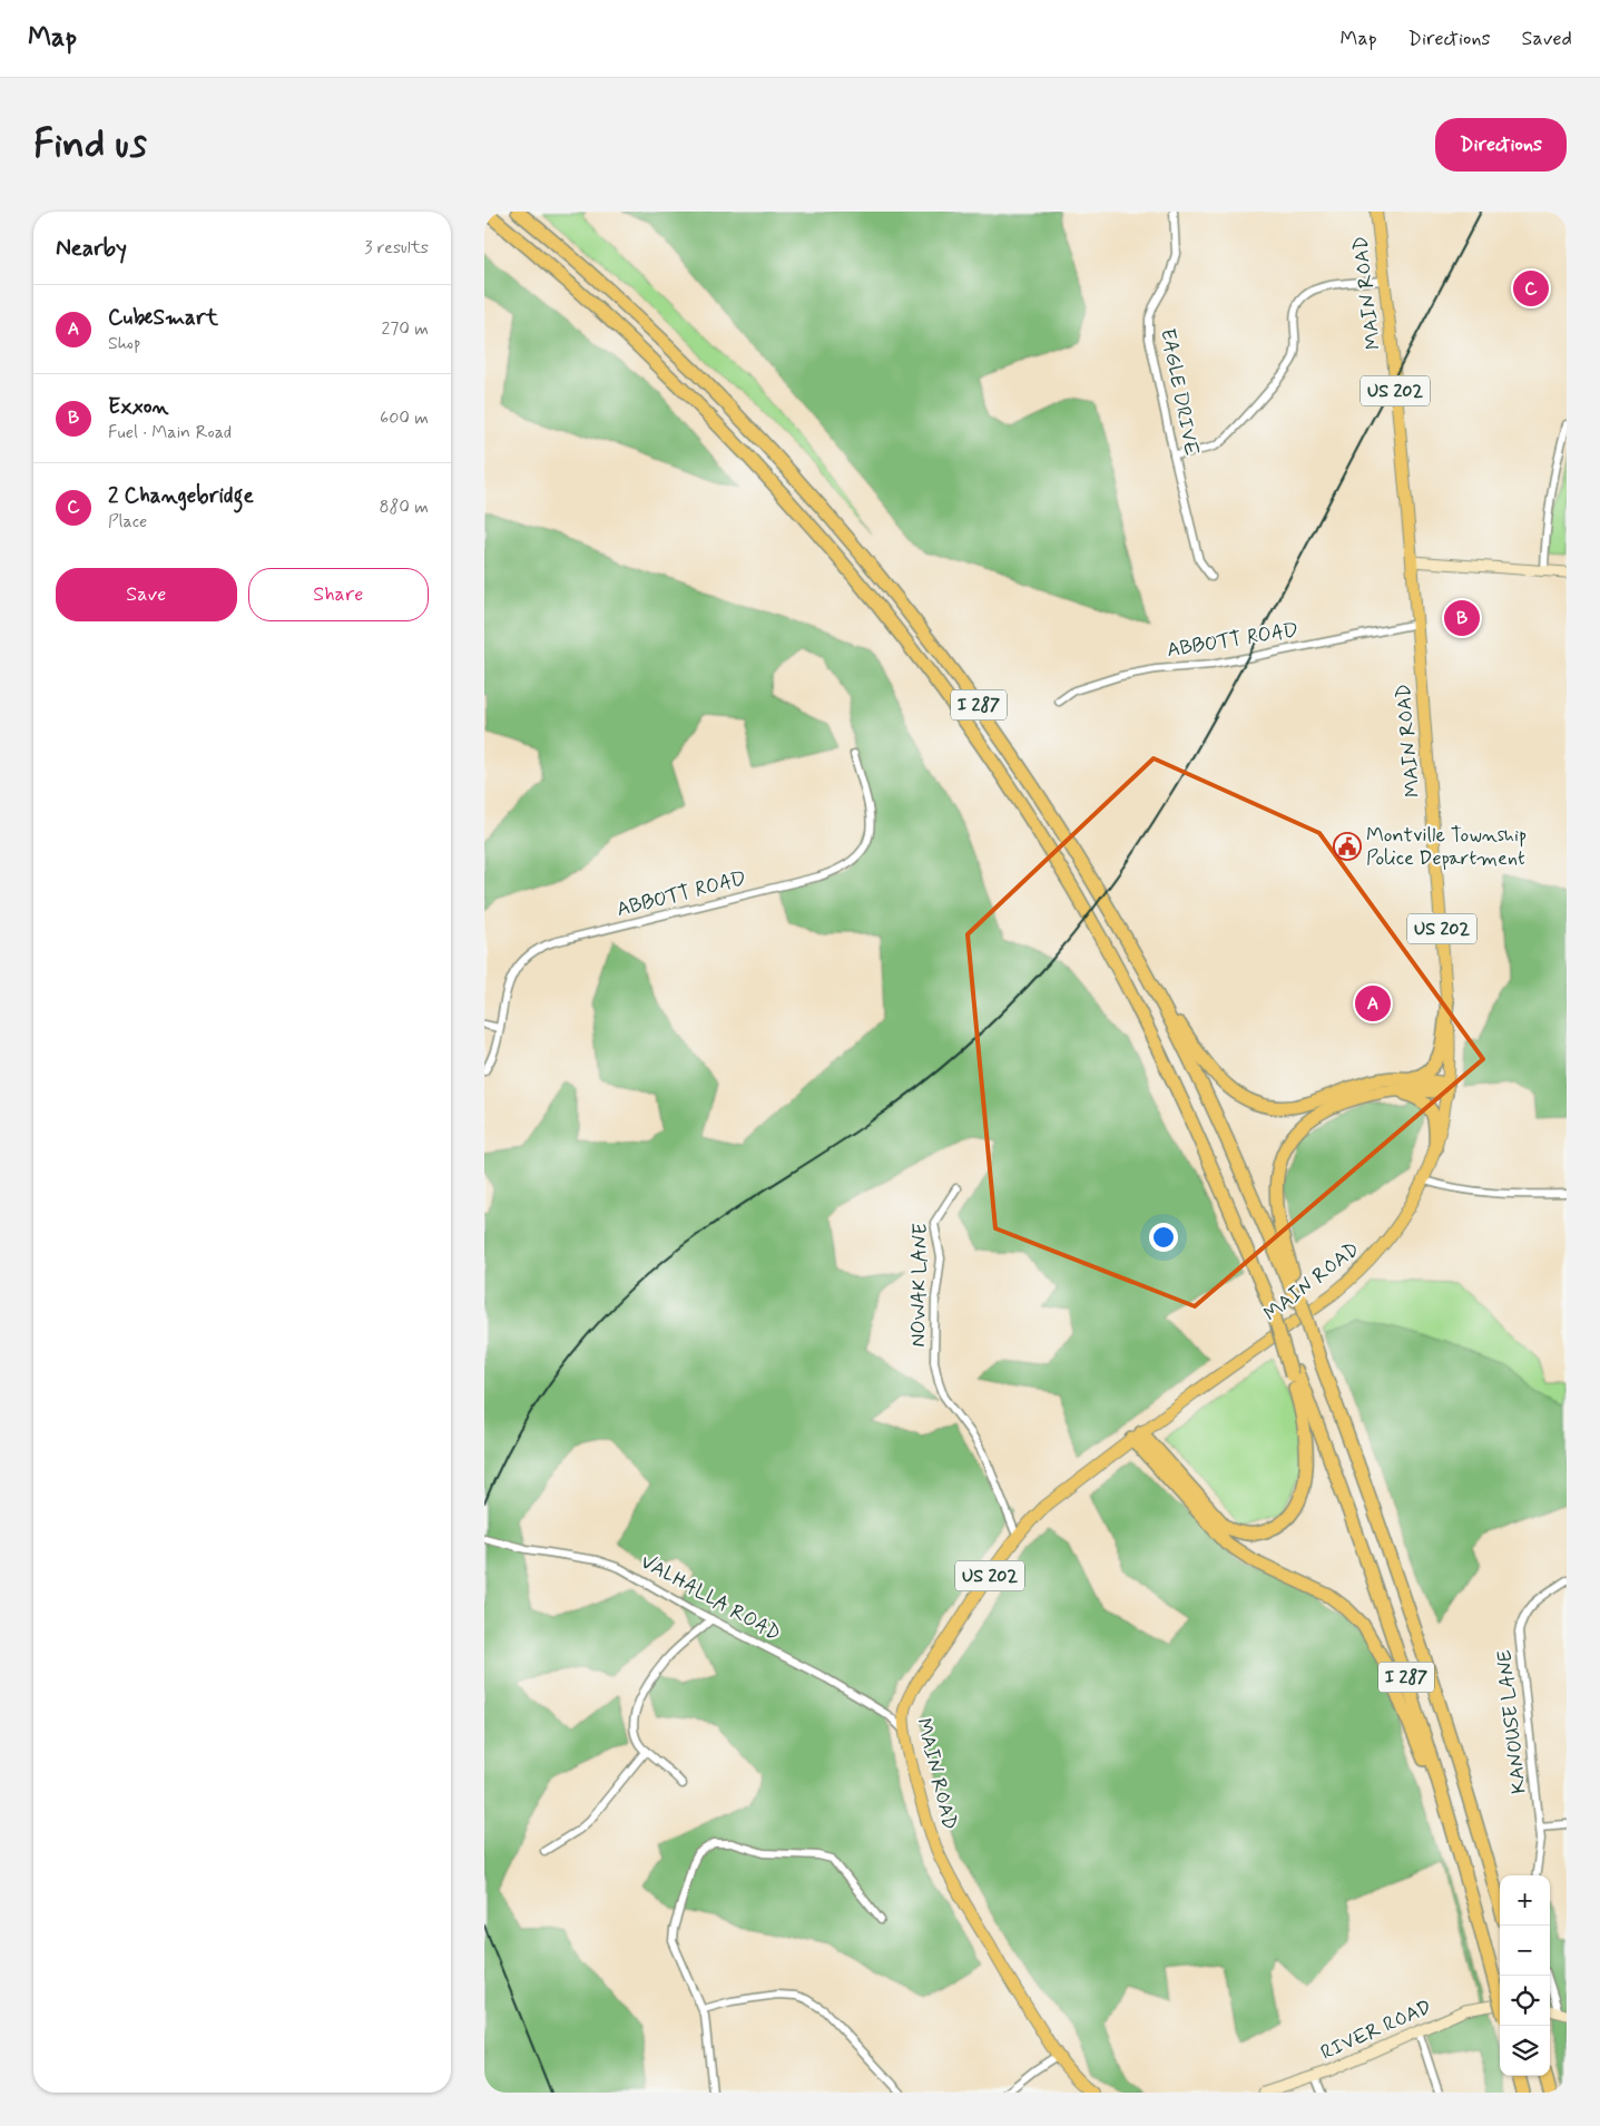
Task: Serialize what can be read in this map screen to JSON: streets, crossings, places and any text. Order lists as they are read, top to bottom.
{
  "streets": {
    "highway": ["I 287"],
    "main road": ["MAIN ROAD", "US 202"],
    "street": [
      "EAGLE DRIVE",
      "ABBOTT ROAD",
      "NOWAK LANE",
      "VALHALLA ROAD",
      "KANOUSE LANE",
      "RIVER ROAD"
    ]
  },
  "crossings": [
    ["MAIN ROAD", "ABBOTT ROAD"],
    ["MAIN ROAD", "NOWAK LANE"],
    ["MAIN ROAD", "VALHALLA ROAD"]
  ],
  "places": {
    "public building": ["Montville Township Police Department"]
  },
  "page": {
    "header": "Map",
    "nav": ["Map", "Directions", "Saved"],
    "buttons": [
      "Directions",
      ["Save", "Share"]
    ],
    "title": "Find us",
    "heading": ["Nearby", "3 results"],
    "pins": ["C", "B", "A"],
    "list": [
      {
        "mark": "A",
        "name": "CubeSmart",
        "note": "Shop",
        "value": "270 m"
      },
      {
        "mark": "B",
        "name": "Exxon",
        "note": "Fuel · Main Road",
        "value": "600 m"
      },
      {
        "mark": "C",
        "name": "2 Changebridge",
        "note": "Place",
        "value": "880 m"
      }
    ],
    "map_buttons": ["+", "−"]
  }
}
